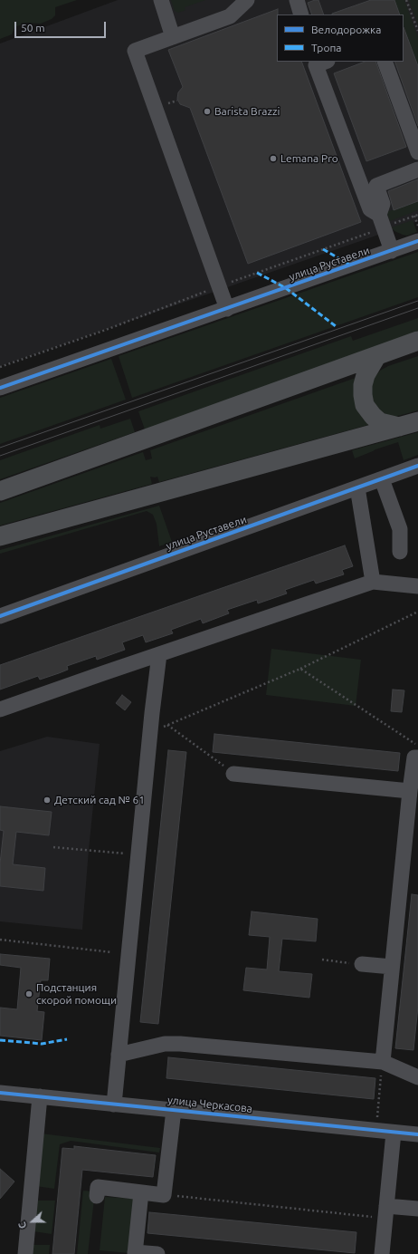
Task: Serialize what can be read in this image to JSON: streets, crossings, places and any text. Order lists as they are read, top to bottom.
{
  "streets": {
    "street": ["улица Руставели", "улица Черкасова"]
  },
  "places": [
    "Barista Brazzi",
    "Lemana Pro",
    "Детский сад № 61",
    "Подстанция скорой помощи"
  ],
  "legend": ["Велодорожка", "Тропа"],
  "scale_bar": "50 m",
  "north": "left"
}
